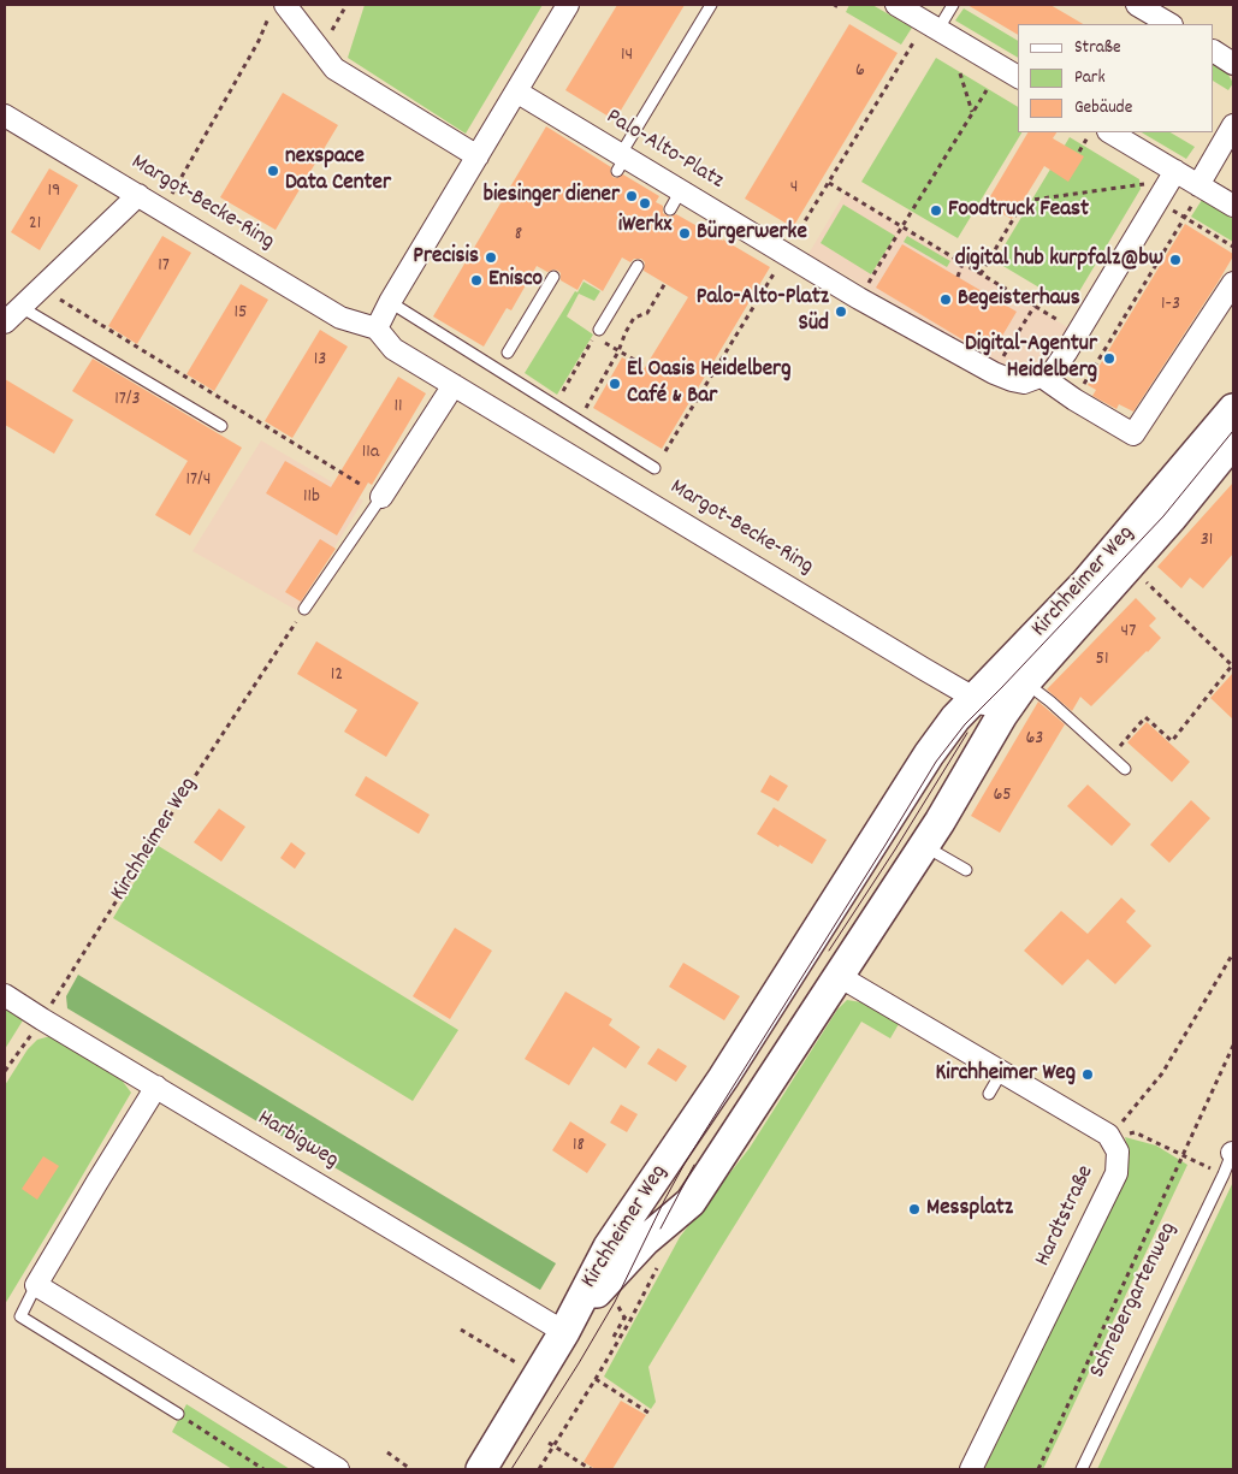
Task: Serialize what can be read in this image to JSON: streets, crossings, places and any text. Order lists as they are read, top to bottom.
{
  "streets": {
    "street": [
      "Palo-Alto-Platz",
      "Margot-Becke-Ring",
      "Kirchheimer Weg",
      "Harbigweg",
      "Hardtstraße"
    ],
    "lane": ["Schrebergartenweg"]
  },
  "crossings": [
    ["Margot-Becke-Ring", "Kirchheimer Weg"],
    ["Kirchheimer Weg", "Harbigweg"]
  ],
  "places": [
    "nexspace Data Center",
    "biesinger diener",
    "iWerkx",
    "Foodtruck Feast",
    "Bürgerwerke",
    "Precisis",
    "digital hub kurpfalz@bw",
    "Enisco",
    "Begeisterhaus",
    "Palo-Alto-Platz Süd",
    "Digital-Agentur Heidelberg",
    "El Oasis Heidelberg Café & Bar",
    "Kirchheimer Weg",
    "Messplatz"
  ],
  "house_numbers": [
    "14",
    "6",
    "4",
    "19",
    "21",
    "8",
    "17",
    "1-3",
    "15",
    "13",
    "17/3",
    "11",
    "11a",
    "17/4",
    "11b",
    "31",
    "47",
    "51",
    "12",
    "63",
    "65",
    "18"
  ],
  "legend": ["Straße", "Park", "Gebäude"]
}
